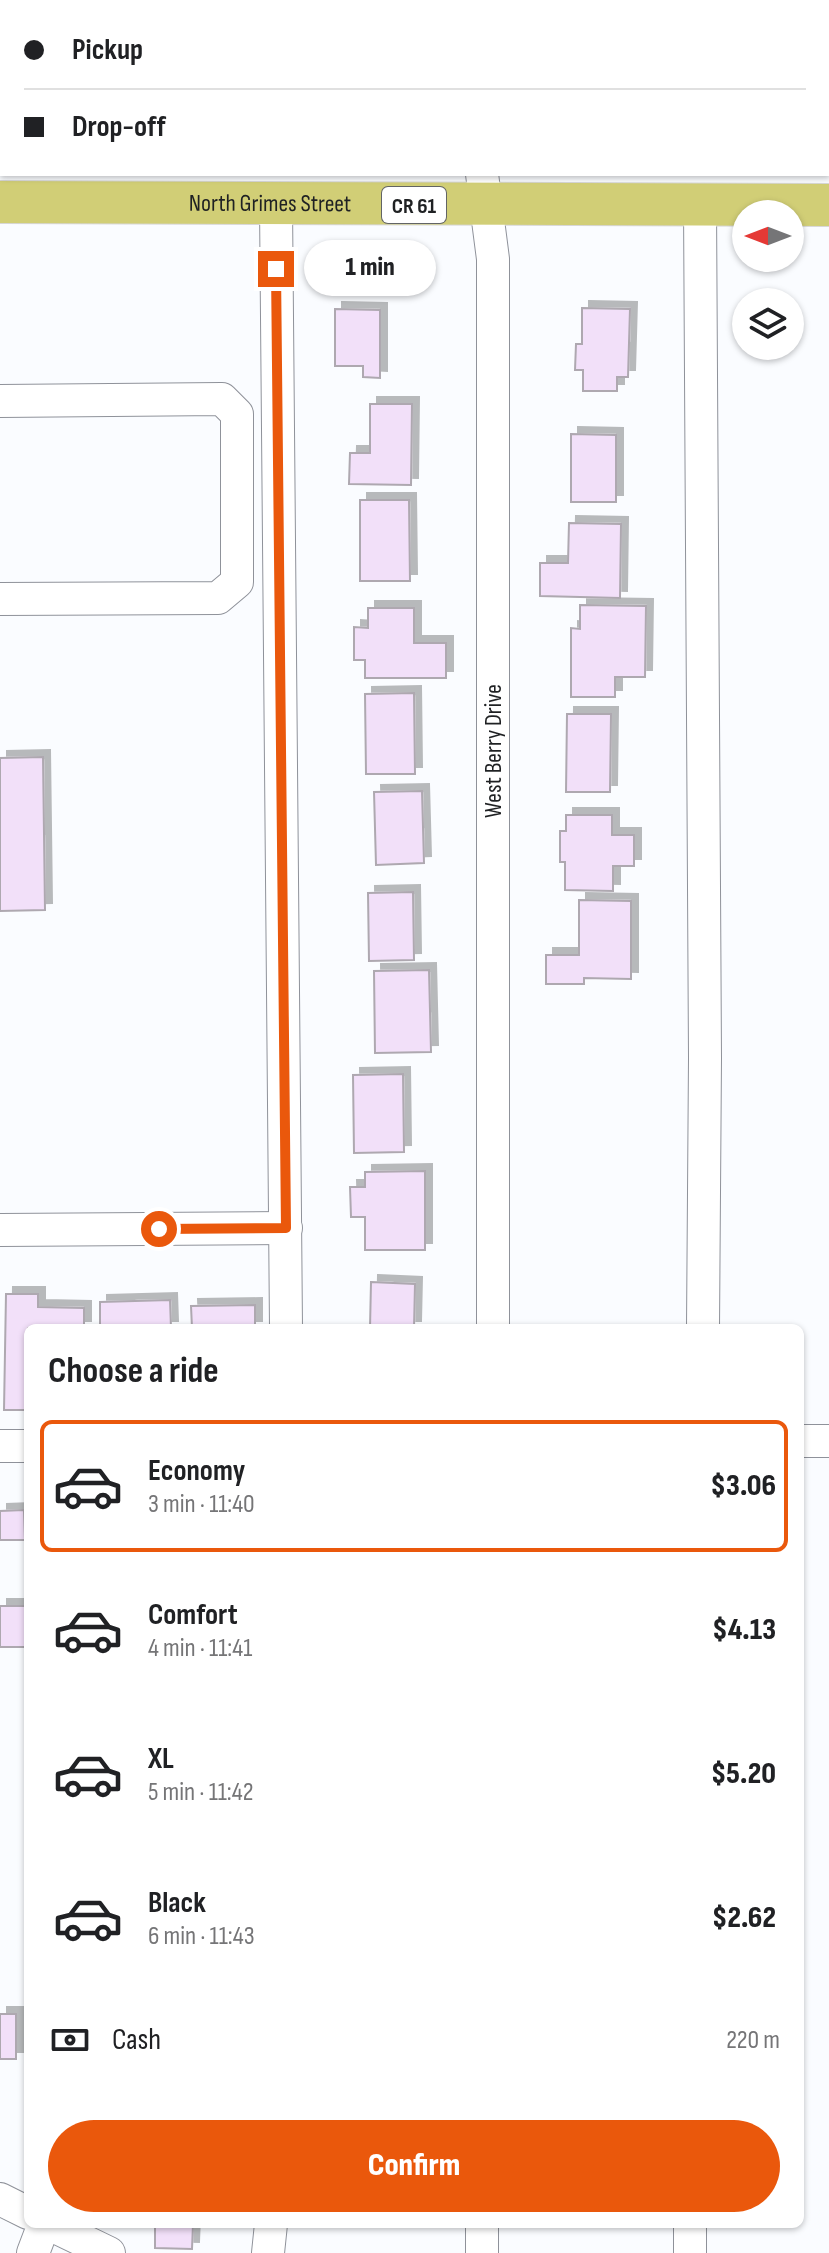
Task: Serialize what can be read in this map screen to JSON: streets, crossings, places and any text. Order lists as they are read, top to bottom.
{
  "streets": {
    "main road": ["North Grimes Street", "CR 61"],
    "street": ["West Berry Drive"]
  },
  "crossings": [
    ["North Grimes Street", "West Berry Drive"]
  ],
  "north": "left",
  "page": {
    "banner": ["Pickup", "Drop-off"],
    "bubble": "1 min",
    "heading": "Choose a ride",
    "list": [
      {
        "name": "Economy",
        "note": "3 min · 11:40",
        "value": "$3.06"
      },
      {
        "name": "Comfort",
        "note": "4 min · 11:41",
        "value": "$4.13"
      },
      {
        "name": "XL",
        "note": "5 min · 11:42",
        "value": "$5.20"
      },
      {
        "name": "Black",
        "note": "6 min · 11:43",
        "value": "$2.62"
      }
    ],
    "pay": ["Cash", "220 m"],
    "buttons": "Confirm"
  }
}
